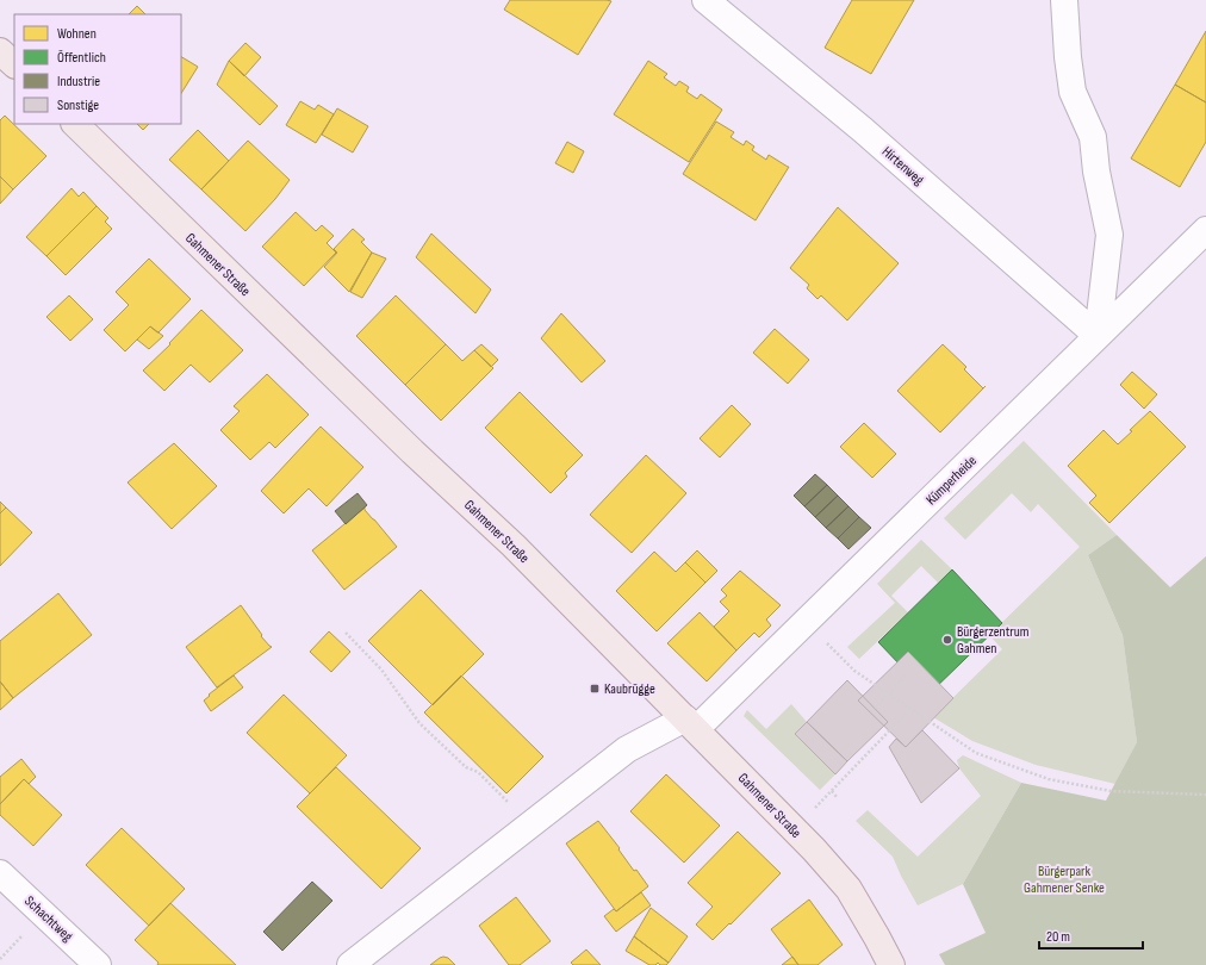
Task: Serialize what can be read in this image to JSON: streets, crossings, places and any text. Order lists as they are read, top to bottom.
{
  "streets": {
    "main road": ["Gahmener Straße"],
    "street": ["Hirtenweg", "Kümperheide", "Schachtweg"]
  },
  "crossings": [
    ["Hirtenweg", "Kümperheide"],
    ["Gahmener Straße", "Kümperheide"]
  ],
  "parks": ["Bürgerpark Gahmener Senke"],
  "places": {
    "other": ["Bürgerzentrum Gahmen"],
    "transit": ["Kaubrügge"]
  },
  "legend": [
    "Wohnen",
    "Öffentlich",
    "Industrie",
    "Sonstige"
  ],
  "scale_bar": "20 m"
}
